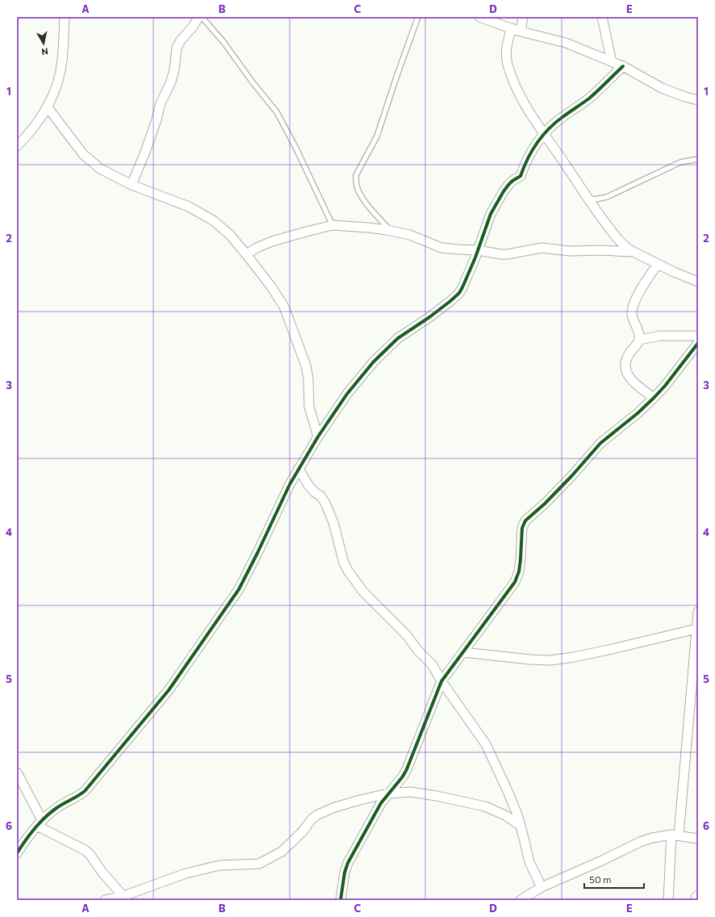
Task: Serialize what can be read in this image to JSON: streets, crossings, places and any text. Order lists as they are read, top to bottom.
{
  "scale_bar": "50 m",
  "north": "bottom",
  "grid": {
    "columns": [
      "A",
      "B",
      "C",
      "D",
      "E"
    ],
    "rows": [
      "1",
      "2",
      "3",
      "4",
      "5",
      "6"
    ]
  }
}
